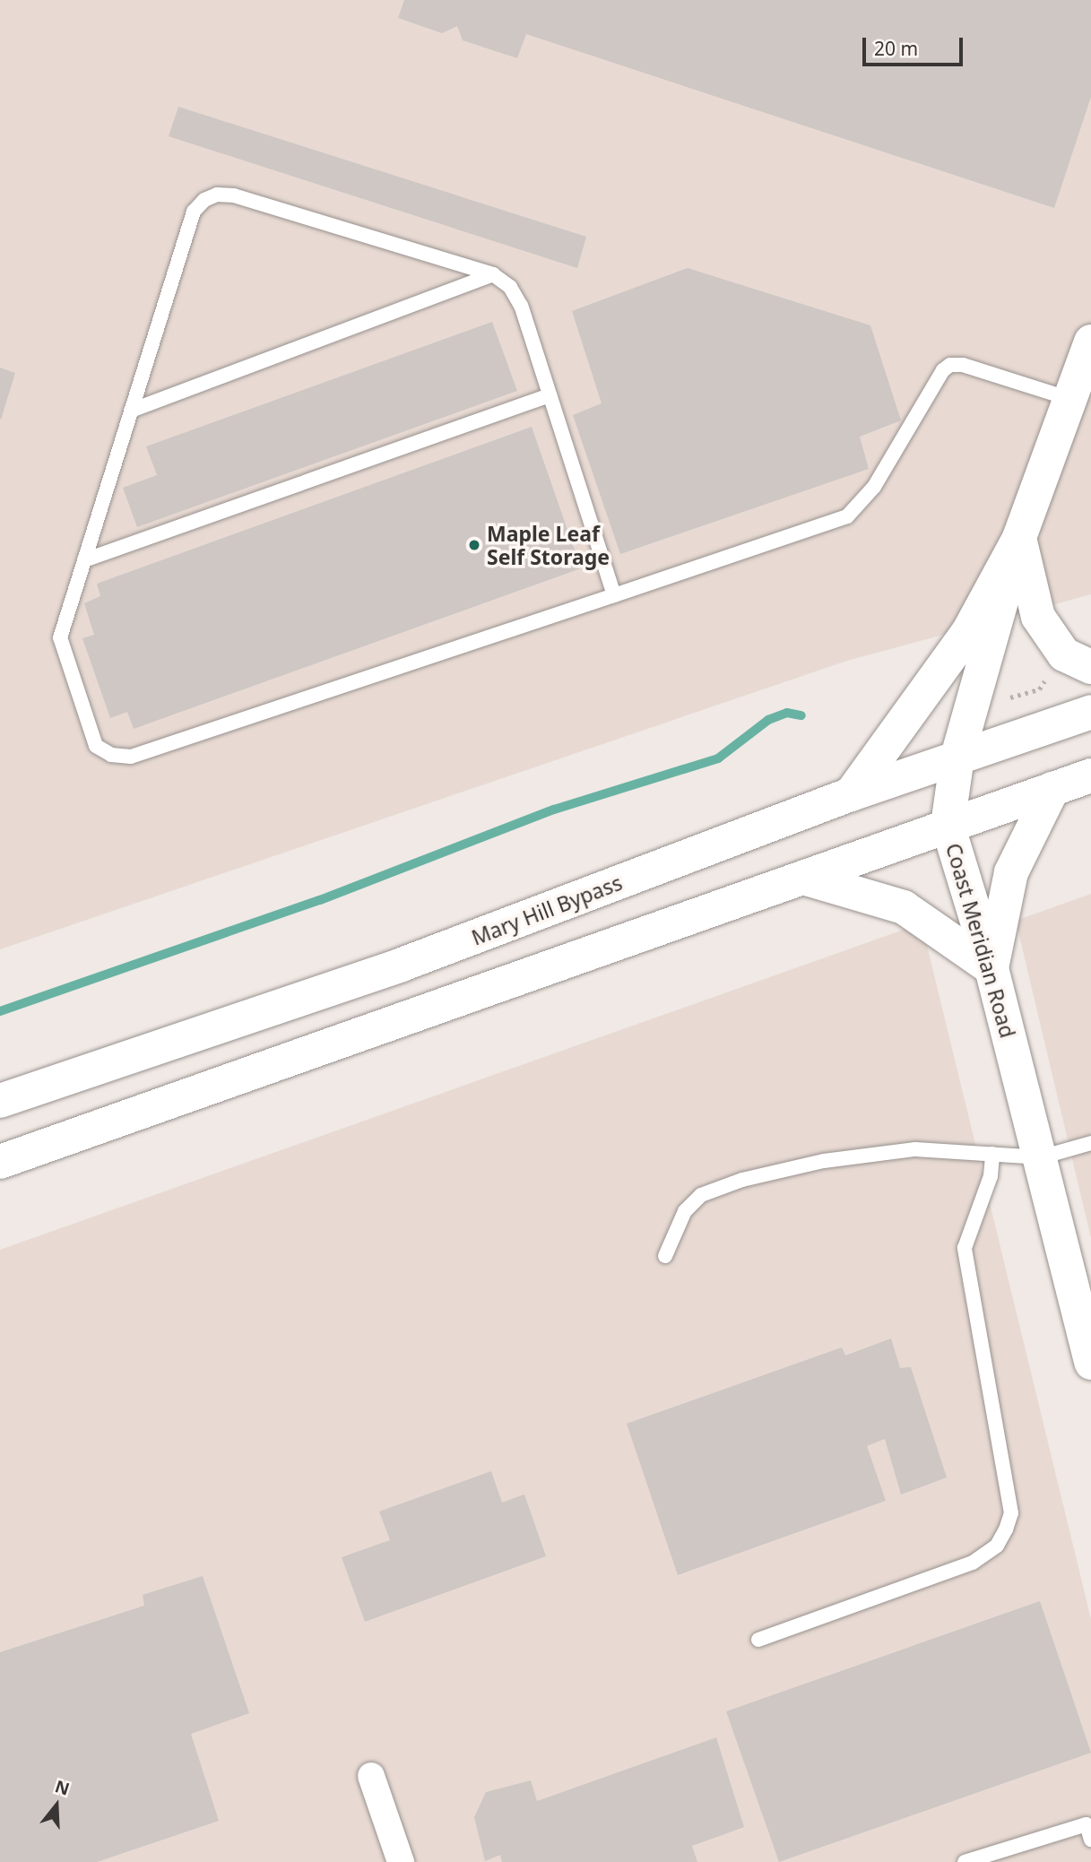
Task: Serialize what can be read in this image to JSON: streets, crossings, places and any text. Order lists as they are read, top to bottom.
{
  "streets": {
    "main road": ["Mary Hill Bypass", "Coast Meridian Road"]
  },
  "crossings": [
    ["Mary Hill Bypass", "Coast Meridian Road"]
  ],
  "places": ["Maple Leaf Self Storage"],
  "scale_bar": "20 m",
  "north": "top"
}
